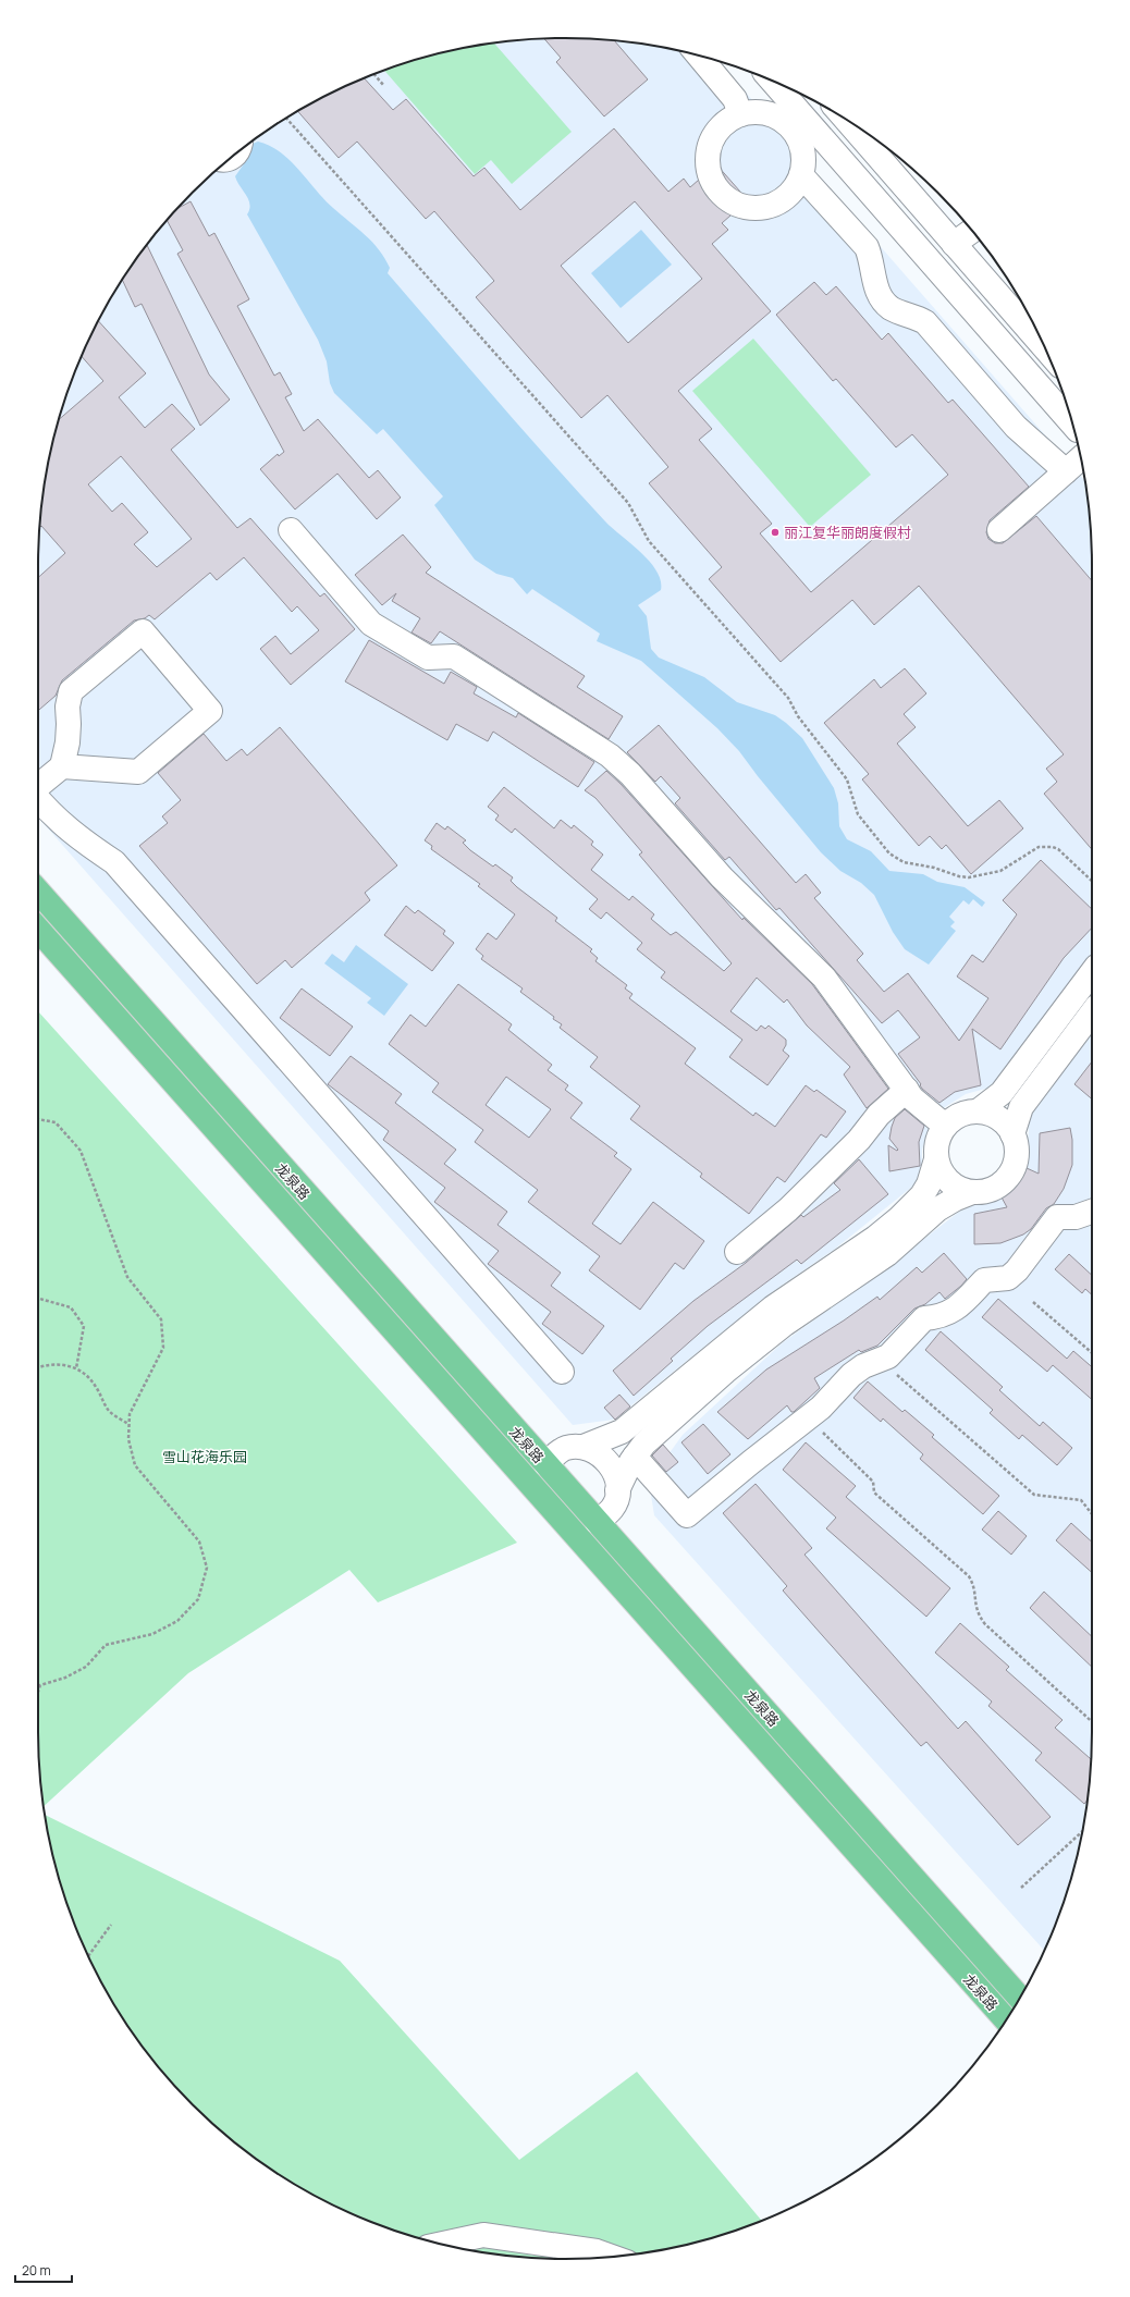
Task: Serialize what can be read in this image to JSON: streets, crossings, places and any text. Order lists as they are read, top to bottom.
{
  "streets": {
    "main road": ["龙泉路"]
  },
  "parks": ["雪山花海乐园"],
  "places": ["丽江复华丽朗度假村"],
  "scale_bar": "20 m"
}
